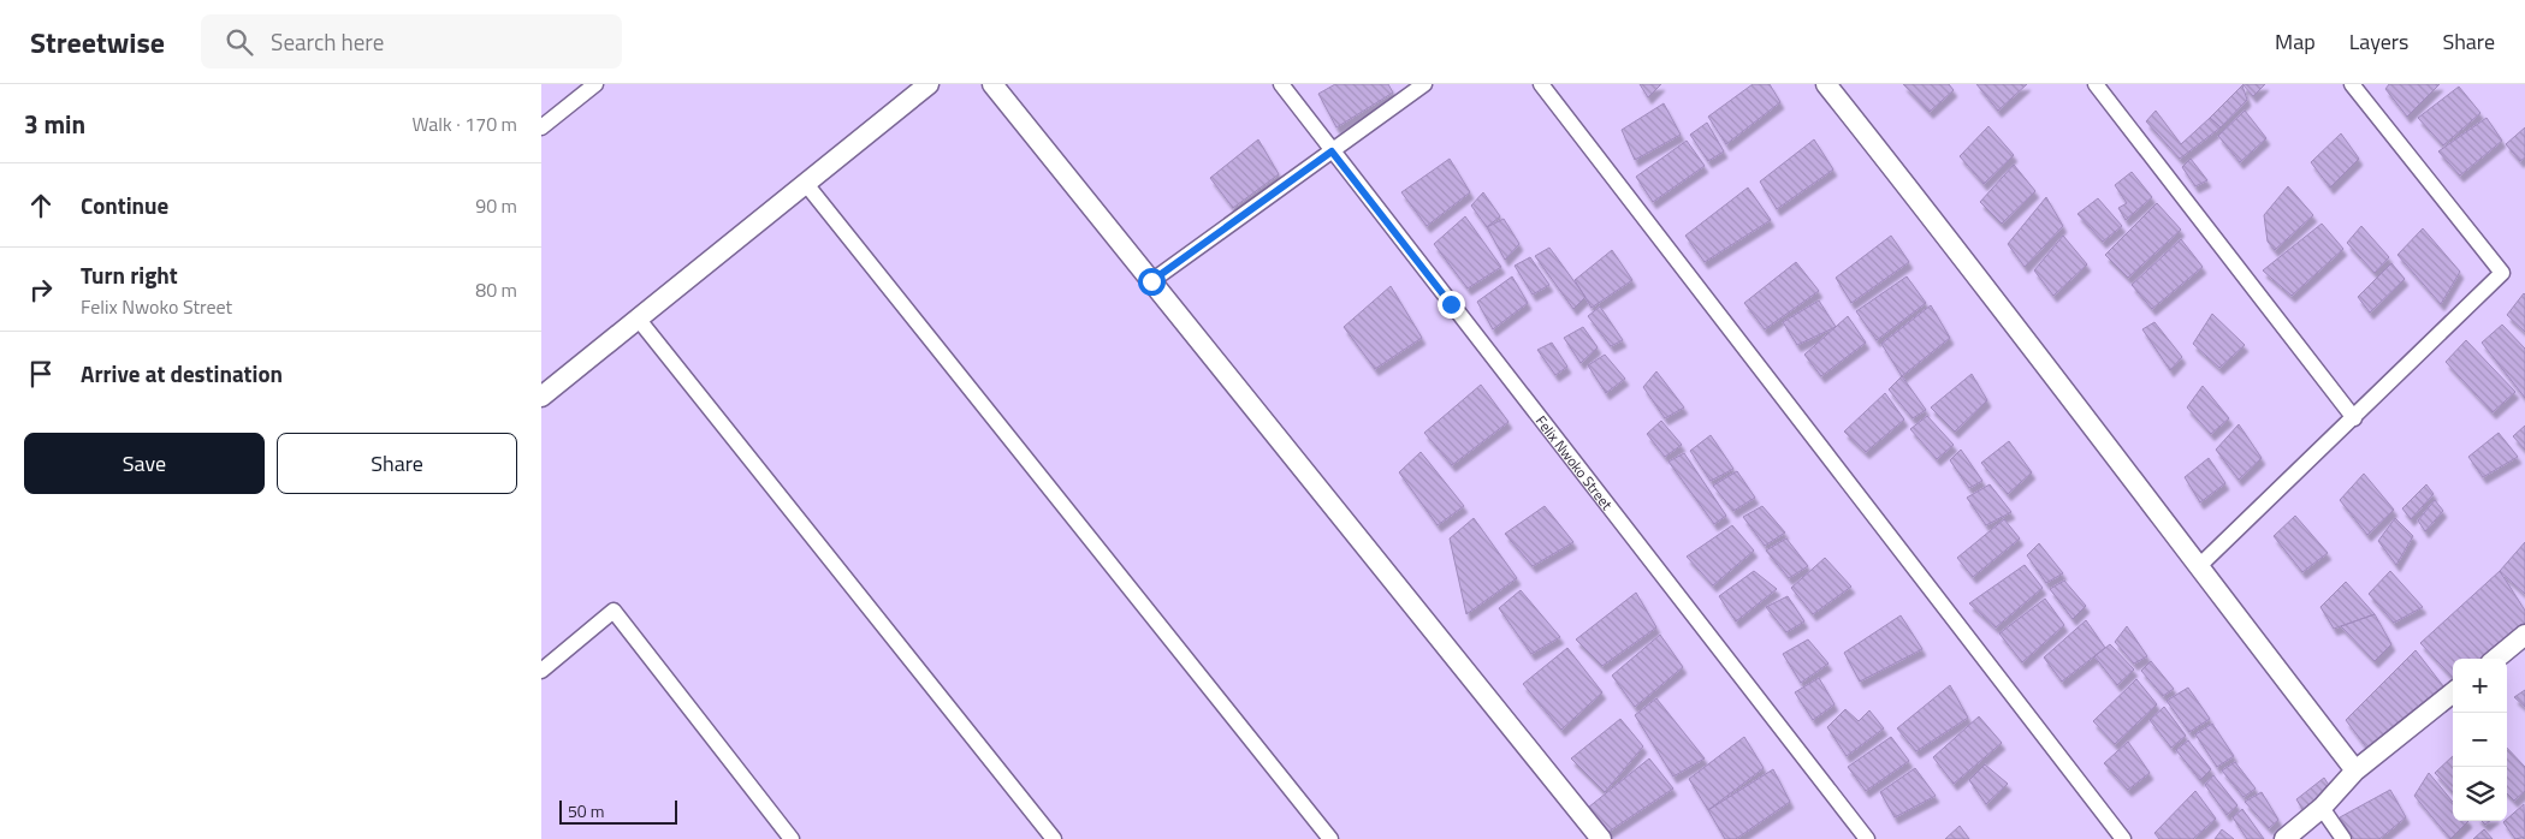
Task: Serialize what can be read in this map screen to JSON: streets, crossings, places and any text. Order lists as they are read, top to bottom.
{
  "streets": {
    "street": ["Felix Nwoko Street"]
  },
  "scale_bar": "50 m",
  "page": {
    "header": "Streetwise",
    "search": "Search here",
    "nav": ["Map", "Layers", "Share"],
    "heading": ["3 min", "Walk · 170 m"],
    "list": [
      ["Continue", "90 m"],
      ["Turn right", "Felix Nwoko Street", "80 m"],
      "Arrive at destination"
    ],
    "buttons": ["Save", "Share"],
    "map_buttons": ["+", "−"],
    "scale": "50 m"
  }
}
